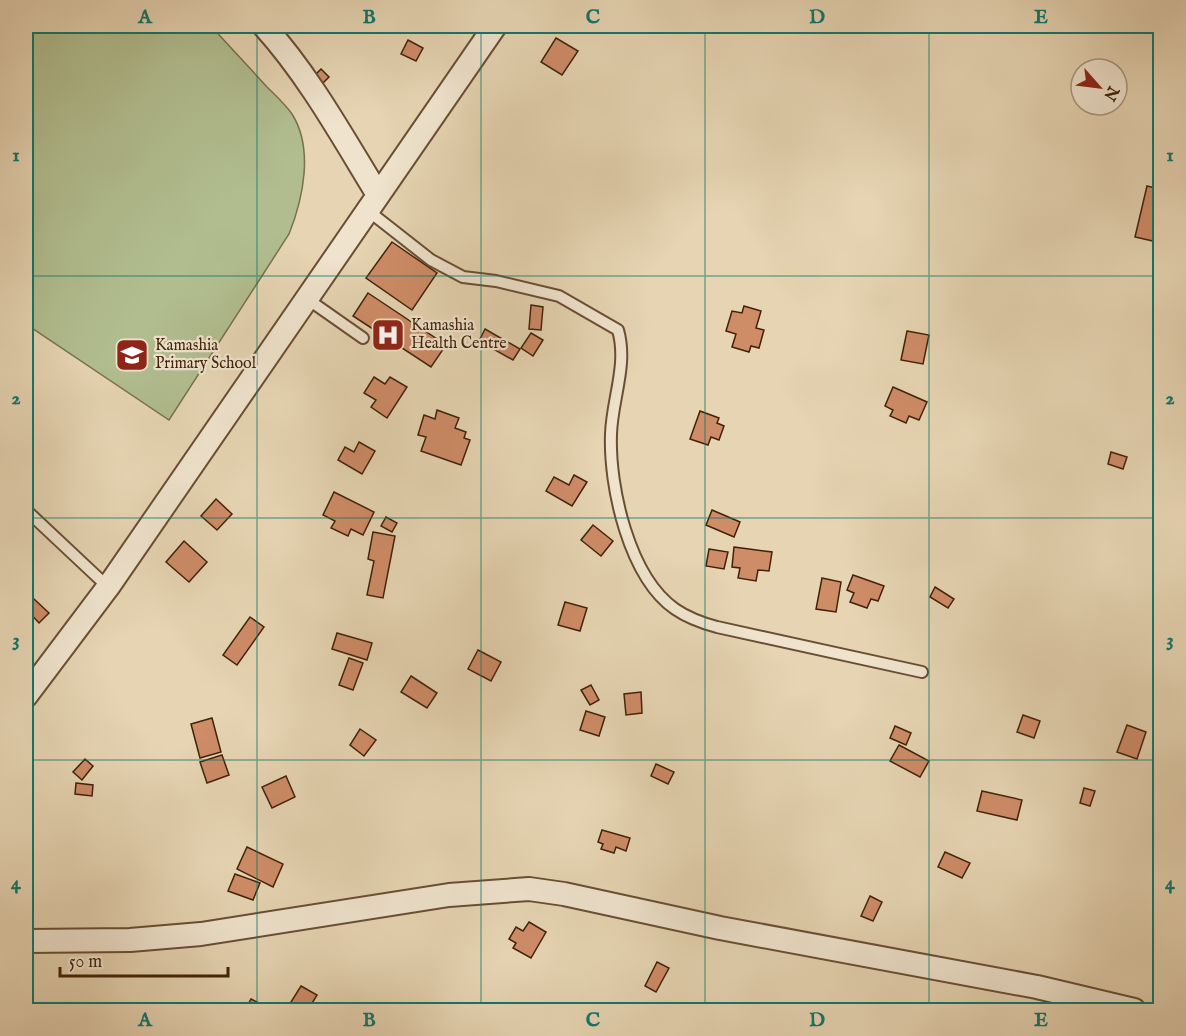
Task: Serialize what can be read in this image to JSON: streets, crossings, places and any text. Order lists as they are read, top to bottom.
{
  "places": {
    "hospital": ["Kamashia Health Centre"],
    "school or university": ["Kamashia Primary School"]
  },
  "scale_bar": "50 m",
  "north": "bottom right",
  "grid": {
    "columns": [
      "A",
      "B",
      "C",
      "D",
      "E"
    ],
    "rows": [
      "1",
      "2",
      "3",
      "4"
    ]
  }
}
